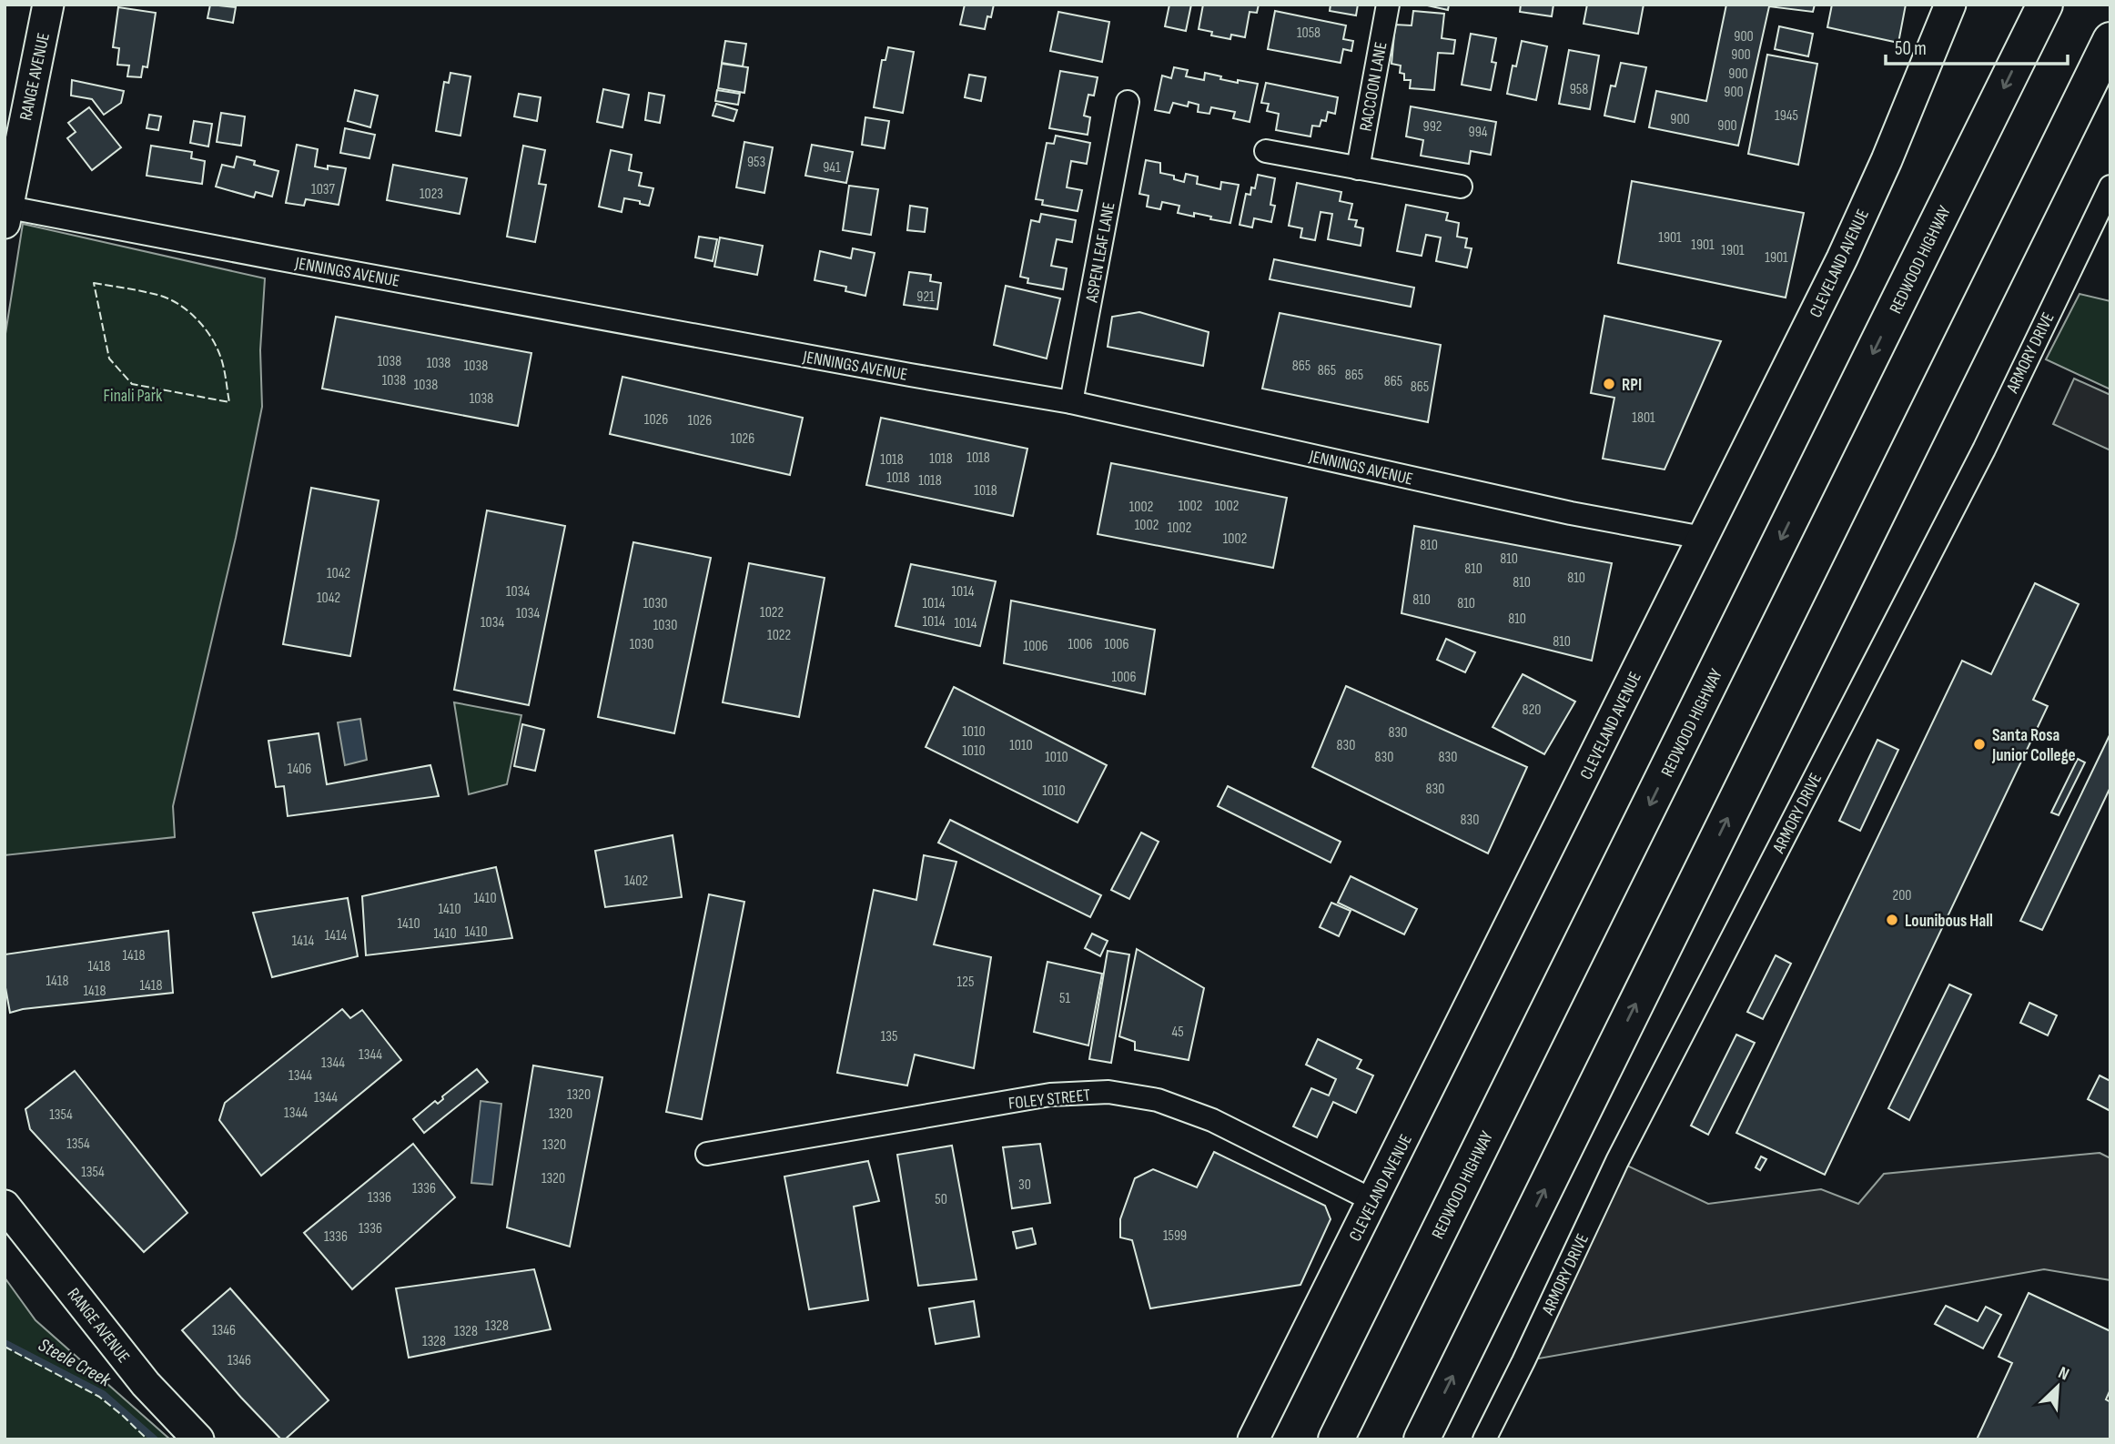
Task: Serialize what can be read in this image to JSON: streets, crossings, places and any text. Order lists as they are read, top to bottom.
{
  "streets": {
    "highway": ["REDWOOD HIGHWAY"],
    "street": [
      "RANGE AVENUE",
      "RACCOON LANE",
      "ASPEN LEAF LANE",
      "CLEVELAND AVENUE",
      "JENNINGS AVENUE",
      "ARMORY DRIVE",
      "FOLEY STREET"
    ]
  },
  "crossings": [
    ["RANGE AVENUE", "JENNINGS AVENUE"],
    ["ASPEN LEAF LANE", "JENNINGS AVENUE"],
    ["CLEVELAND AVENUE", "JENNINGS AVENUE"],
    ["CLEVELAND AVENUE", "FOLEY STREET"]
  ],
  "water": ["Steele Creek"],
  "parks": ["Finali Park"],
  "places": ["RPI", "Santa Rosa Junior College", "Lounibous Hall"],
  "house_numbers": [
    "1058",
    "900",
    "900",
    "900",
    "958",
    "900",
    "1945",
    "900",
    "900",
    "992",
    "994",
    "953",
    "941",
    "1037",
    "1023",
    "1901",
    "1901",
    "1901",
    "1901",
    "921",
    "1038",
    "1038",
    "1038",
    "865",
    "865",
    "865",
    "1038",
    "865",
    "1038",
    "865",
    "1038",
    "1801",
    "1026",
    "1026",
    "1026",
    "1018",
    "1018",
    "1018",
    "1018",
    "1018",
    "1018",
    "1002",
    "1002",
    "1002",
    "1002",
    "1002",
    "1002",
    "810",
    "810",
    "810",
    "1042",
    "810",
    "810",
    "1034",
    "1014",
    "1042",
    "810",
    "1030",
    "1014",
    "810",
    "1022",
    "1034",
    "810",
    "1014",
    "1034",
    "1014",
    "1030",
    "1022",
    "810",
    "1030",
    "1006",
    "1006",
    "1006",
    "1006",
    "820",
    "1010",
    "830",
    "1010",
    "830",
    "1010",
    "1010",
    "830",
    "830",
    "1406",
    "830",
    "1010",
    "830",
    "1402",
    "200",
    "1410",
    "1410",
    "1410",
    "1410",
    "1410",
    "1414",
    "1414",
    "1418",
    "1418",
    "1418",
    "125",
    "1418",
    "1418",
    "51",
    "45",
    "135",
    "1344",
    "1344",
    "1344",
    "1320",
    "1344",
    "1344",
    "1320",
    "1354",
    "1354",
    "1320",
    "1354",
    "1320",
    "30",
    "1336",
    "1336",
    "50",
    "1336",
    "1599",
    "1336",
    "1328",
    "1346",
    "1328",
    "1328",
    "1346"
  ],
  "scale_bar": "50 m",
  "north": "top right"
}
